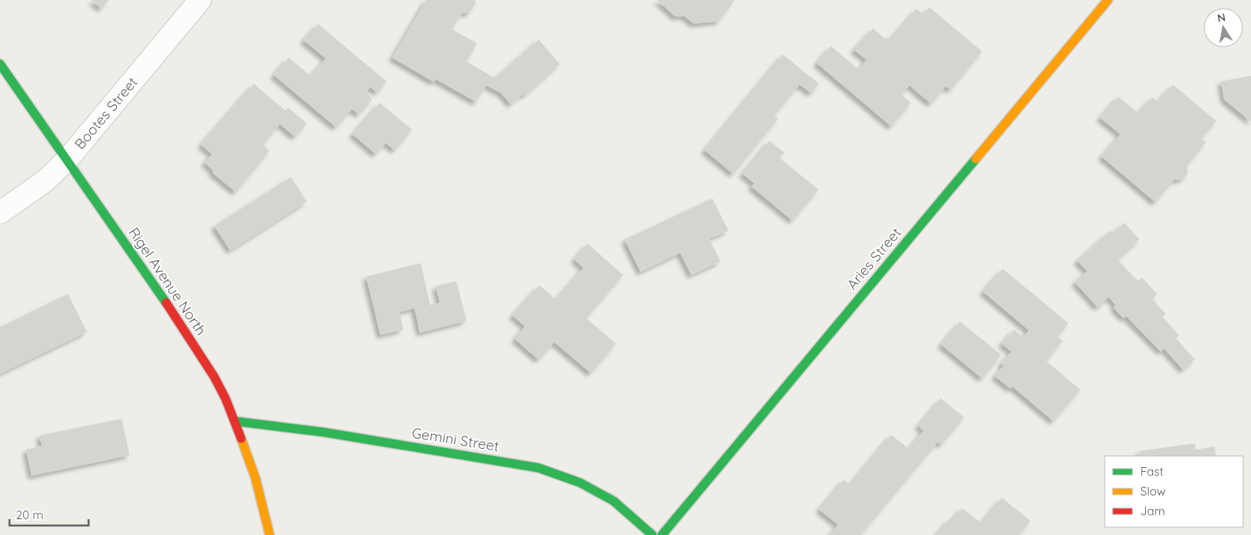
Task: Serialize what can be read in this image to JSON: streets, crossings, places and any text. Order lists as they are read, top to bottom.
{
  "streets": {
    "street": [
      "Bootes Street",
      "Aries Street",
      "Rigel Avenue North",
      "Gemini Street"
    ]
  },
  "crossings": [
    ["Bootes Street", "Rigel Avenue North"],
    ["Rigel Avenue North", "Gemini Street"]
  ],
  "legend": ["Fast", "Slow", "Jam"],
  "scale_bar": "20 m",
  "north": "top"
}
